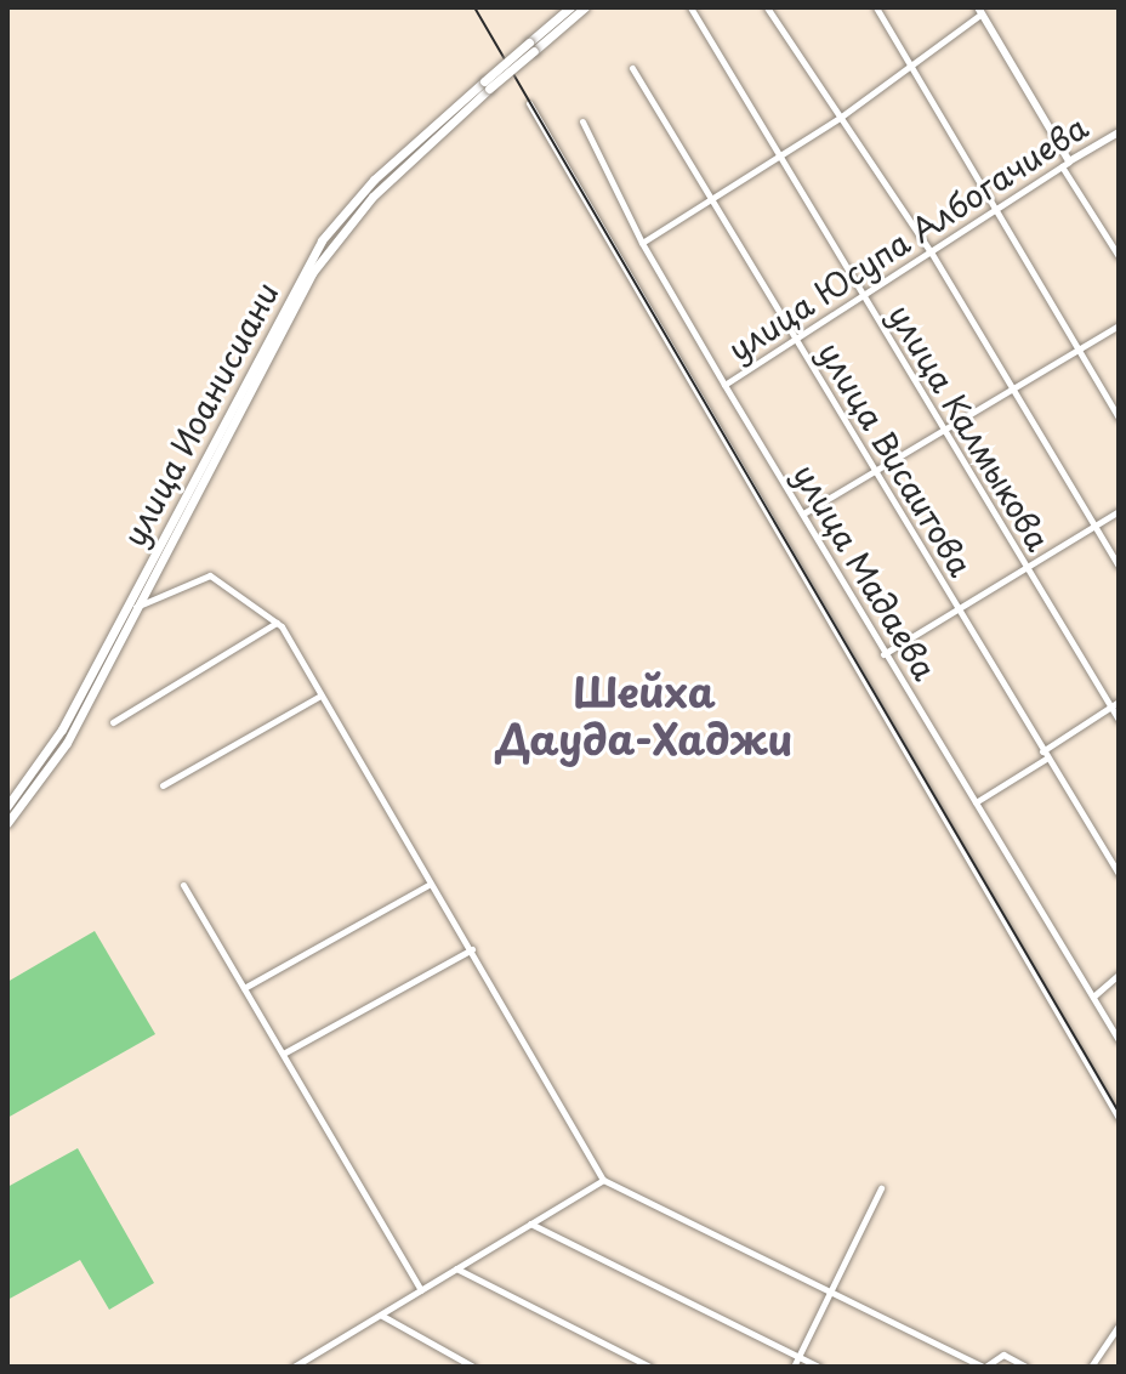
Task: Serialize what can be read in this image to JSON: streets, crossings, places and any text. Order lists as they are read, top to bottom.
{
  "streets": {
    "street": [
      "улица Юсупа Албогачиева",
      "улица Калмыкова",
      "улица Висаитова",
      "улица Мадаева"
    ]
  },
  "crossings": [
    ["улица Юсупа Албогачиева", "улица Калмыкова"],
    ["улица Юсупа Албогачиева", "улица Висаитова"],
    ["улица Юсупа Албогачиева", "улица Мадаева"]
  ],
  "districts": ["Шейха Дауда-Хаджи"]
}
